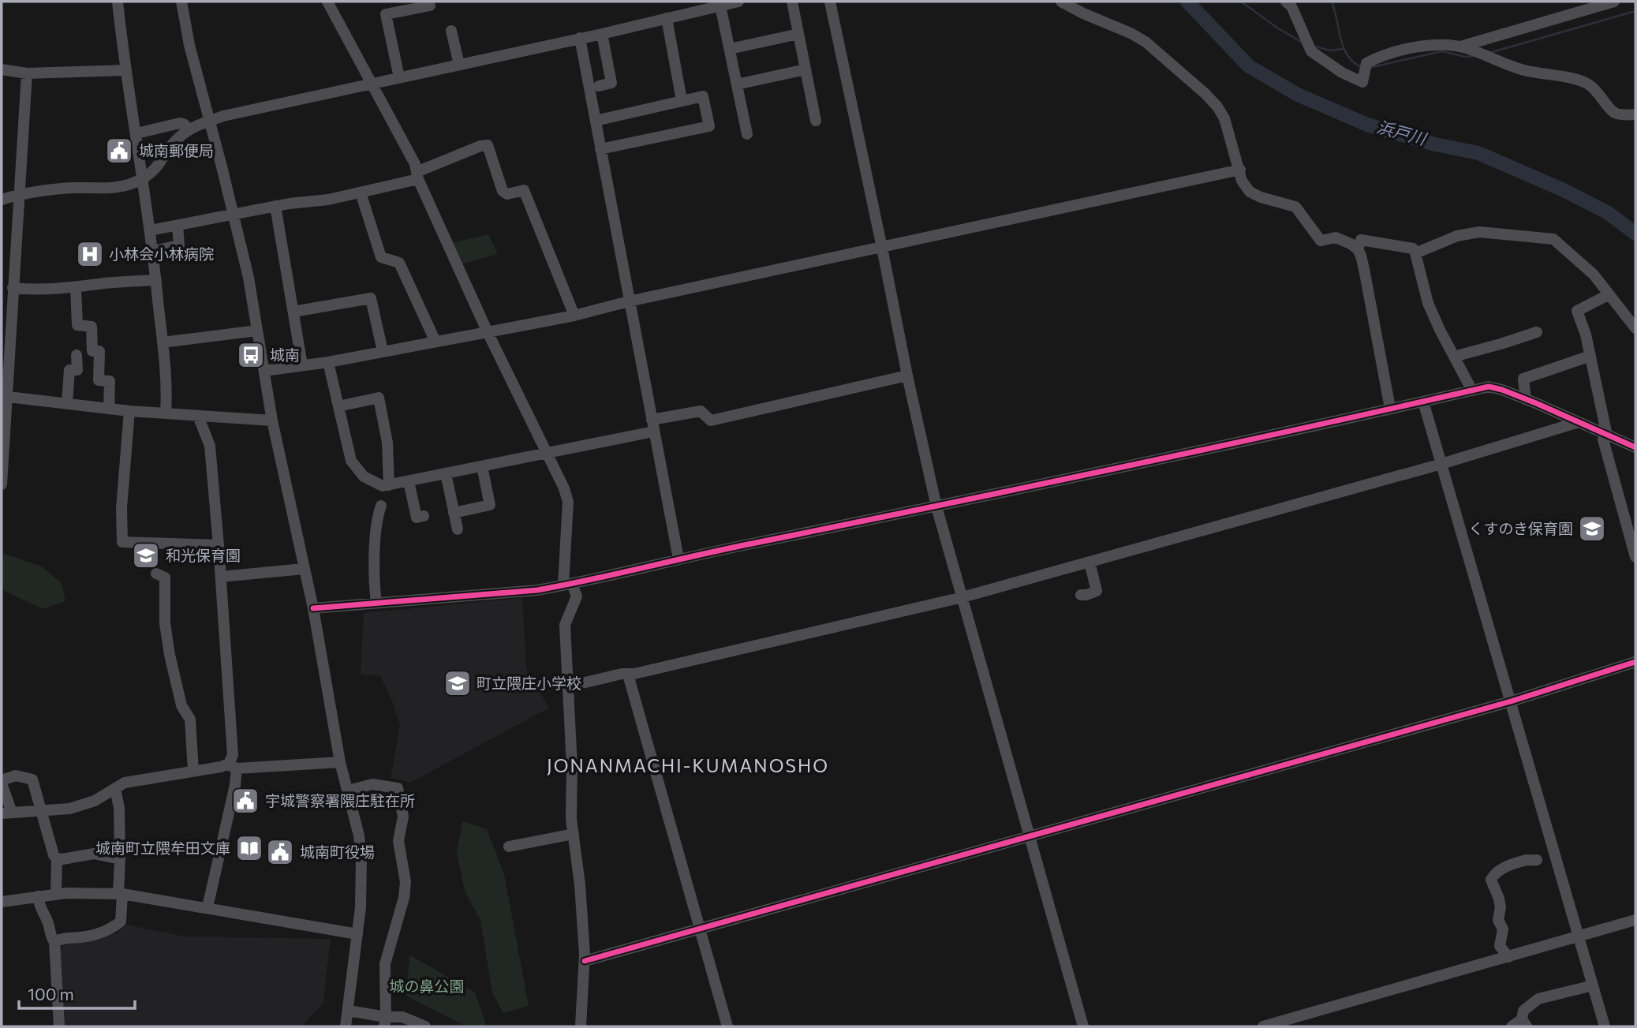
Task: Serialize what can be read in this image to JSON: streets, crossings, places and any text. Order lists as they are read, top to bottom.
{
  "districts": ["JONANMACHI-KUMANOSHO"],
  "water": ["浜戸川"],
  "parks": ["城の鼻公園"],
  "places": {
    "public building": ["城南郵便局", "宇城警察署隈庄駐在所", "城南町役場"],
    "hospital": ["小林会小林病院"],
    "bus stop": ["城南"],
    "school or university": ["くすのき保育園", "和光保育園", "町立隈庄小学校"],
    "library": ["城南町立隈牟田文庫"]
  },
  "scale_bar": "100 m"
}
